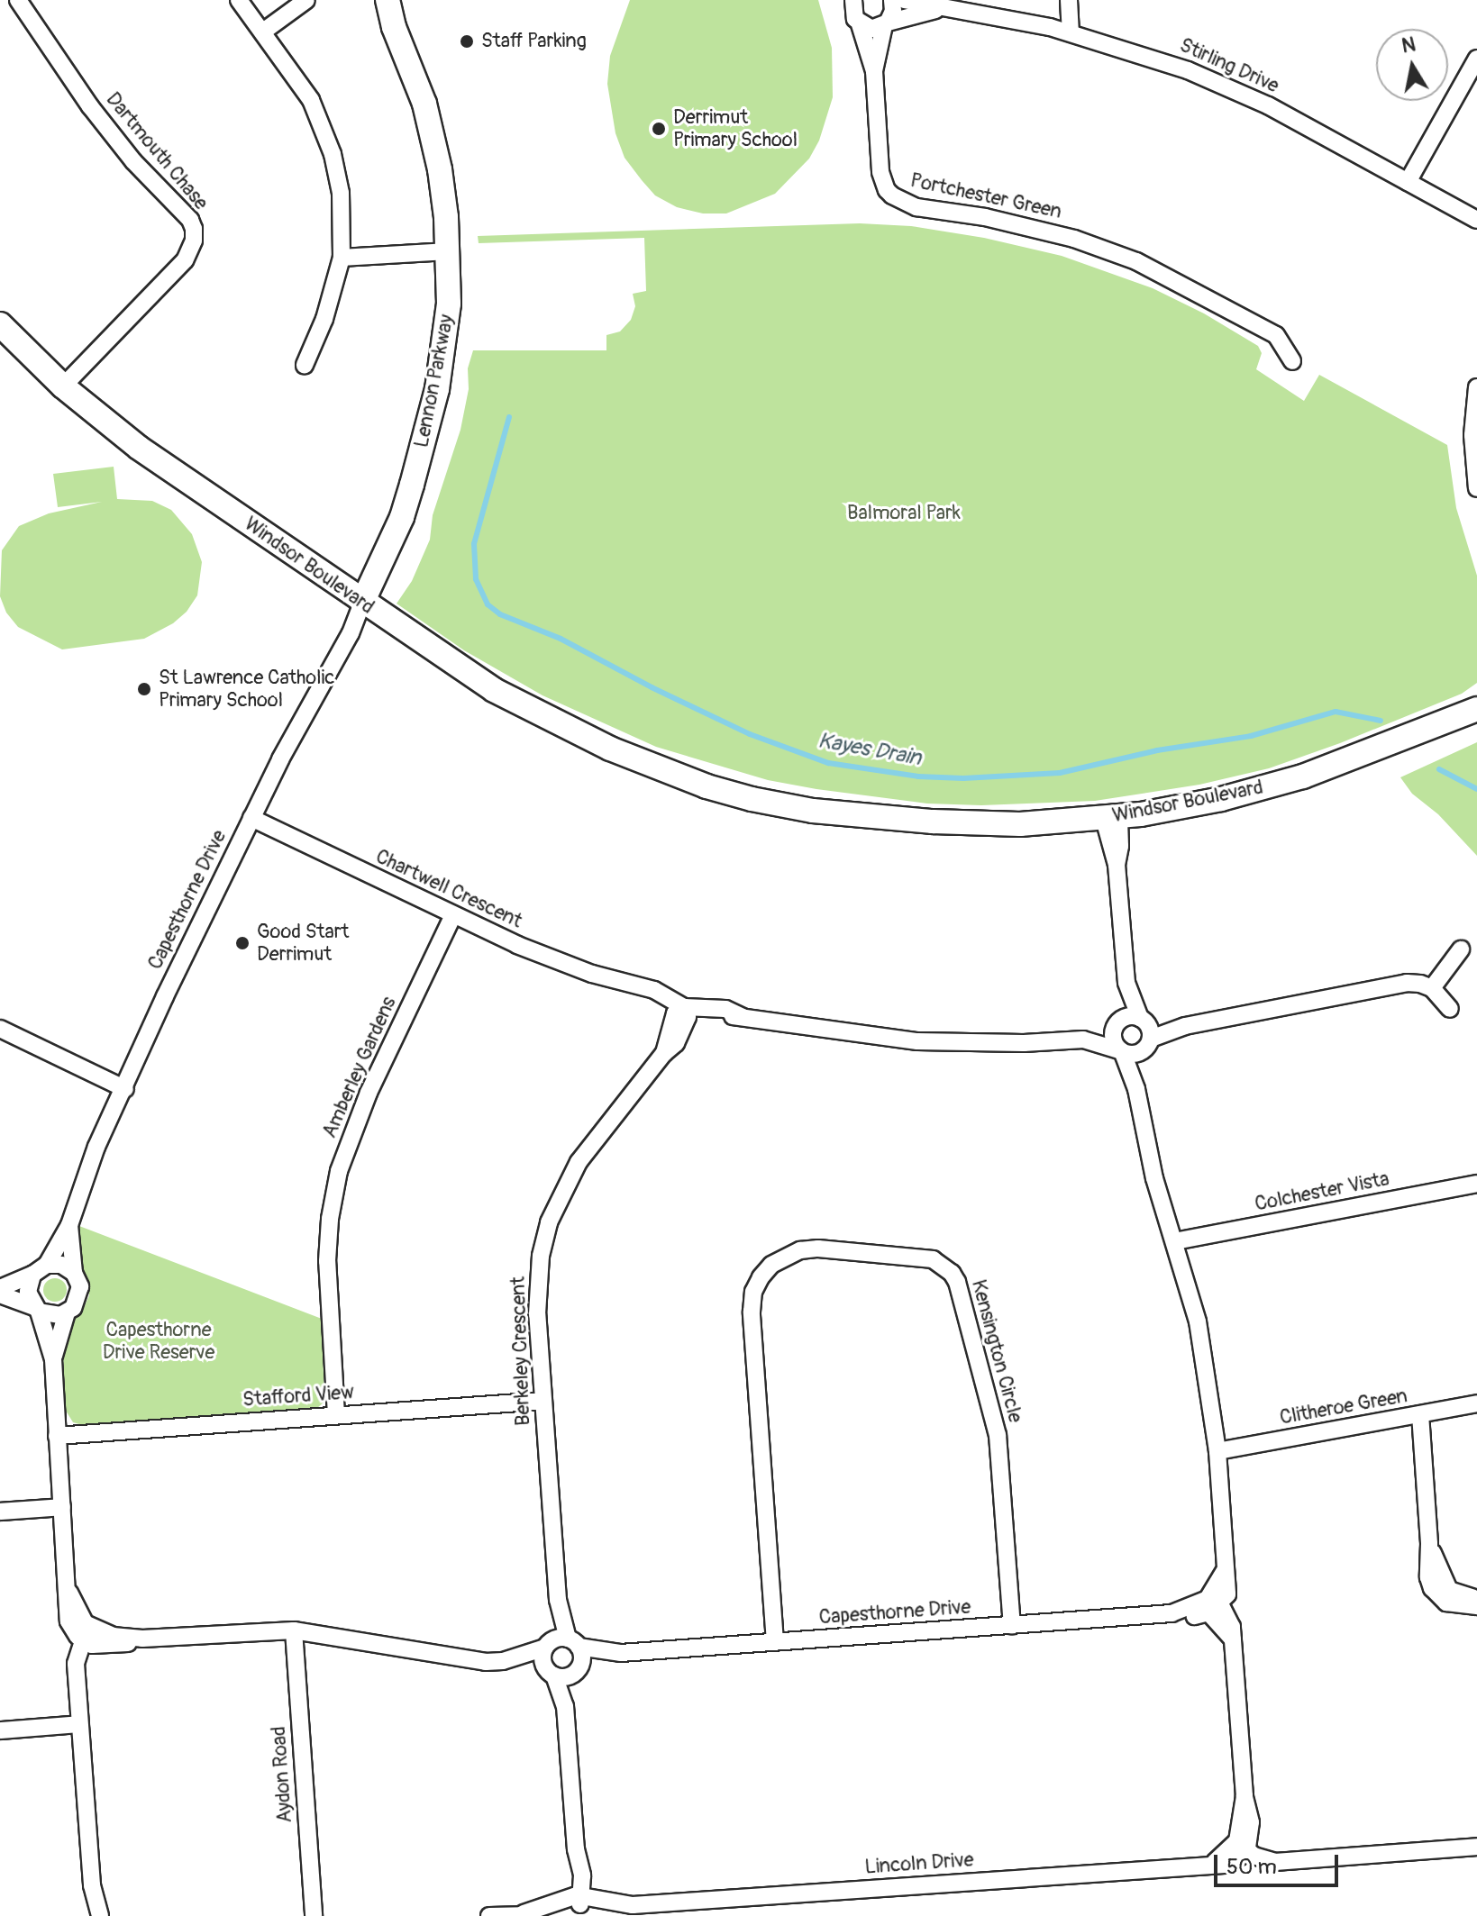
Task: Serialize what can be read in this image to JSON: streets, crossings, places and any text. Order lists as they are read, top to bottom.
{
  "streets": {
    "street": [
      "Stirling Drive",
      "Dartmouth Chase",
      "Portchester Green",
      "Lennon Parkway",
      "Windsor Boulevard",
      "Chartwell Crescent",
      "Capesthorne Drive",
      "Amberley Gardens",
      "Colchester Vista",
      "Berkeley Crescent",
      "Kensington Circle",
      "Stafford View",
      "Clitheroe Green",
      "Aydon Road",
      "Lincoln Drive"
    ]
  },
  "crossings": [
    ["Stirling Drive", "Portchester Green"],
    ["Dartmouth Chase", "Windsor Boulevard"],
    ["Lennon Parkway", "Windsor Boulevard"],
    ["Lennon Parkway", "Capesthorne Drive"],
    ["Windsor Boulevard", "Capesthorne Drive"],
    ["Chartwell Crescent", "Capesthorne Drive"],
    ["Chartwell Crescent", "Amberley Gardens"],
    ["Chartwell Crescent", "Berkeley Crescent"],
    ["Capesthorne Drive", "Berkeley Crescent"],
    ["Capesthorne Drive", "Kensington Circle"],
    ["Capesthorne Drive", "Aydon Road"],
    ["Amberley Gardens", "Stafford View"],
    ["Berkeley Crescent", "Stafford View"]
  ],
  "water": ["Kayes Drain"],
  "parks": ["Balmoral Park", "Capesthorne Drive Reserve"],
  "places": [
    "Staff Parking",
    "Derrimut Primary School",
    "St Lawrence Catholic Primary School",
    "Good Start Derrimut"
  ],
  "scale_bar": "50 m",
  "north": "top"
}
